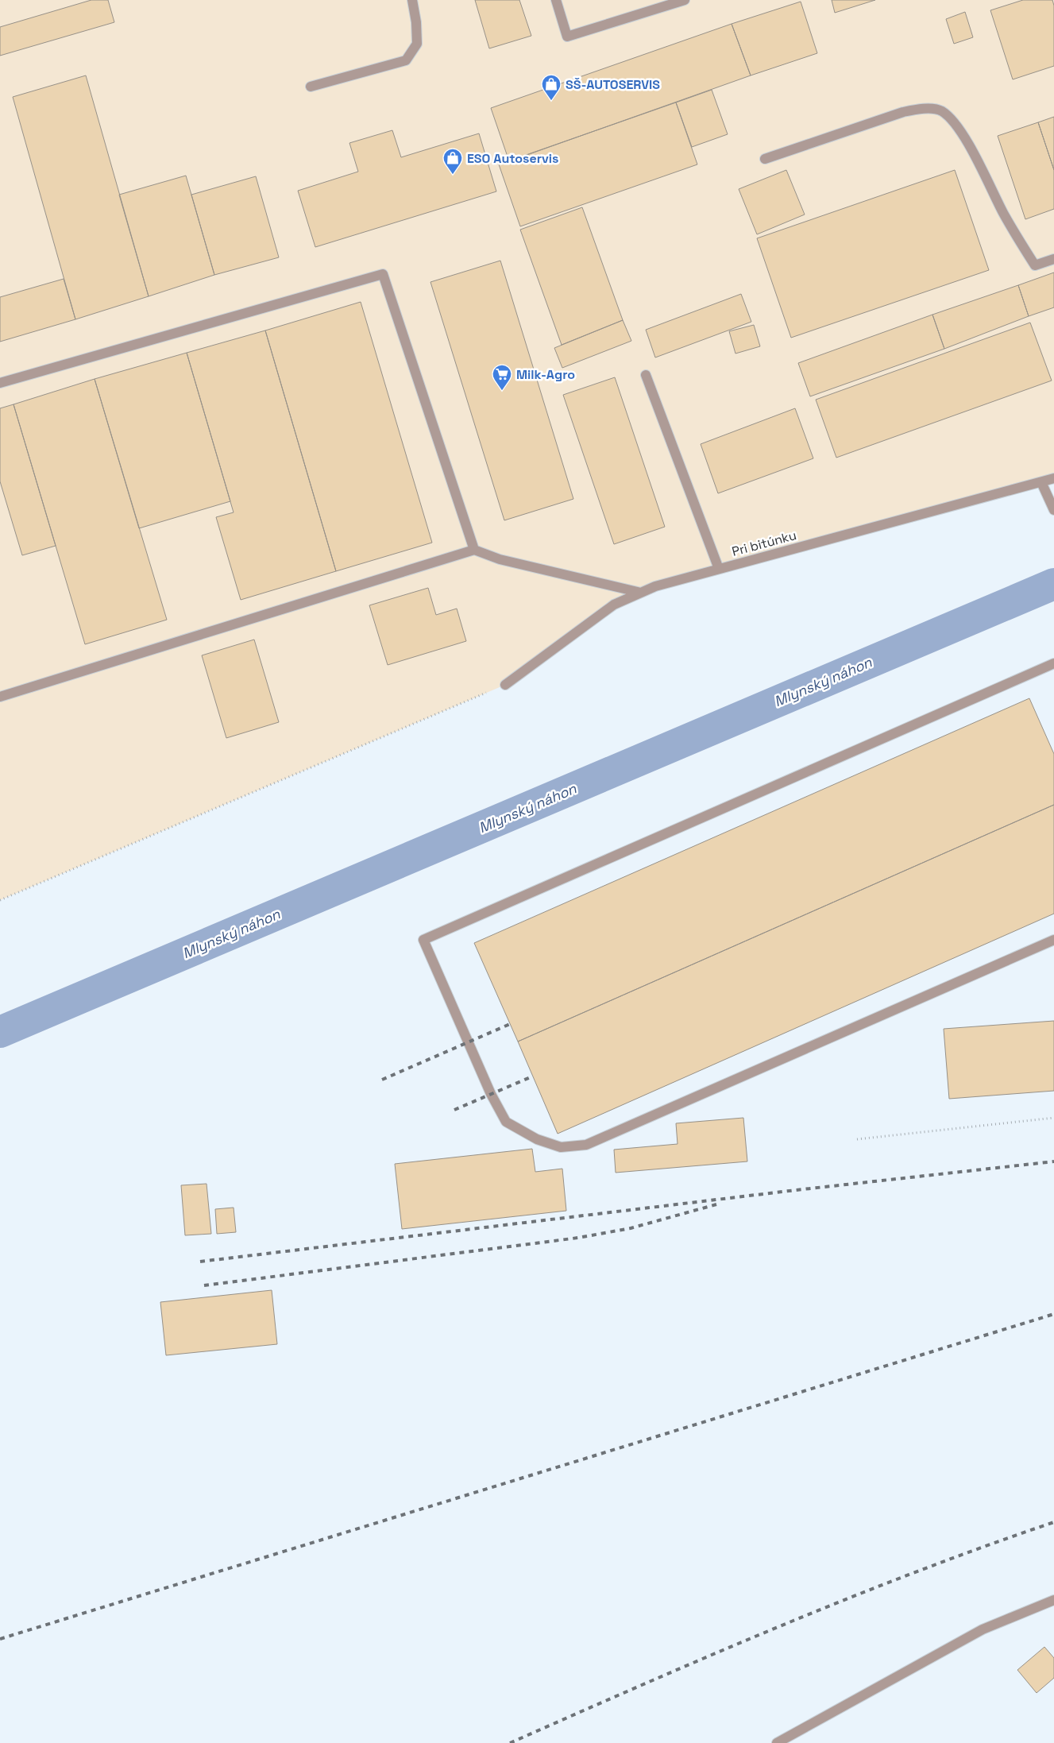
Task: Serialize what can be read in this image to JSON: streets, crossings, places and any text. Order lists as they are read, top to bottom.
{
  "streets": {
    "lane": ["Pri bitúnku"]
  },
  "water": ["Mlynský náhon"],
  "places": {
    "shop": ["SŠ-AUTOSERVIS", "ESO Autoservis"],
    "supermarket": ["Milk-Agro"]
  }
}
